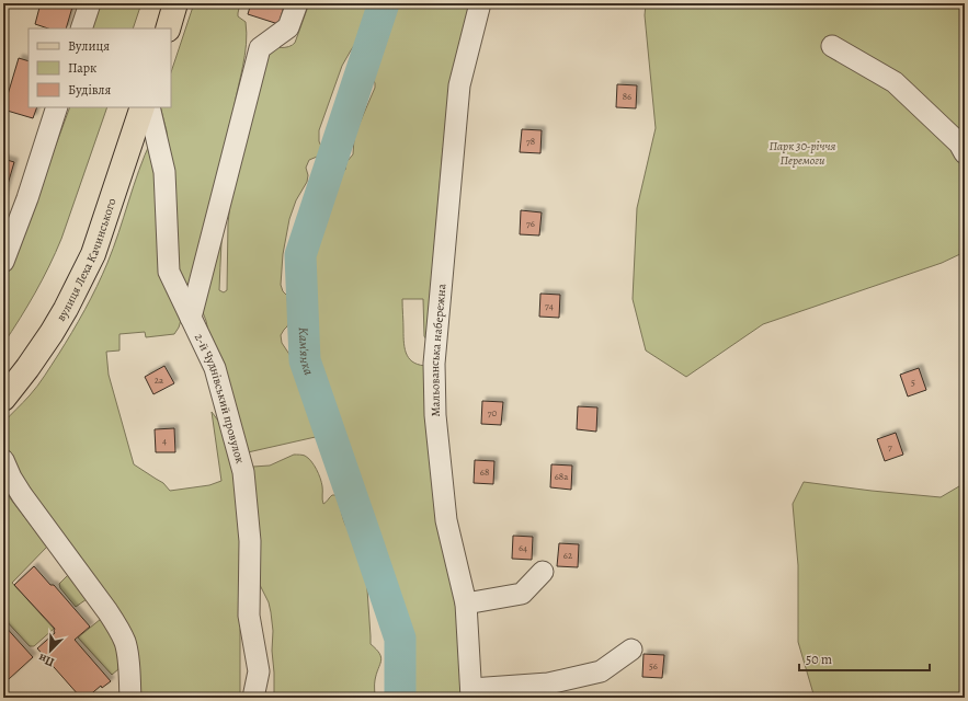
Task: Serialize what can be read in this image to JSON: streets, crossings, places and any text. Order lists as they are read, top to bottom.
{
  "streets": {
    "main road": ["вулиця Леха Качинського"],
    "street": ["Мальованська набережна", "2-й Чуднівський провулок"]
  },
  "water": ["Кам'янка"],
  "parks": ["Парк 30-річчя Перемоги"],
  "house_numbers": [
    "86",
    "78",
    "76",
    "74",
    "2а",
    "5",
    "70",
    "4",
    "7",
    "68",
    "68а",
    "64",
    "62",
    "56"
  ],
  "legend": ["Вулиця", "Парк", "Будівля"],
  "scale_bar": "50 m",
  "north": "bottom left"
}
